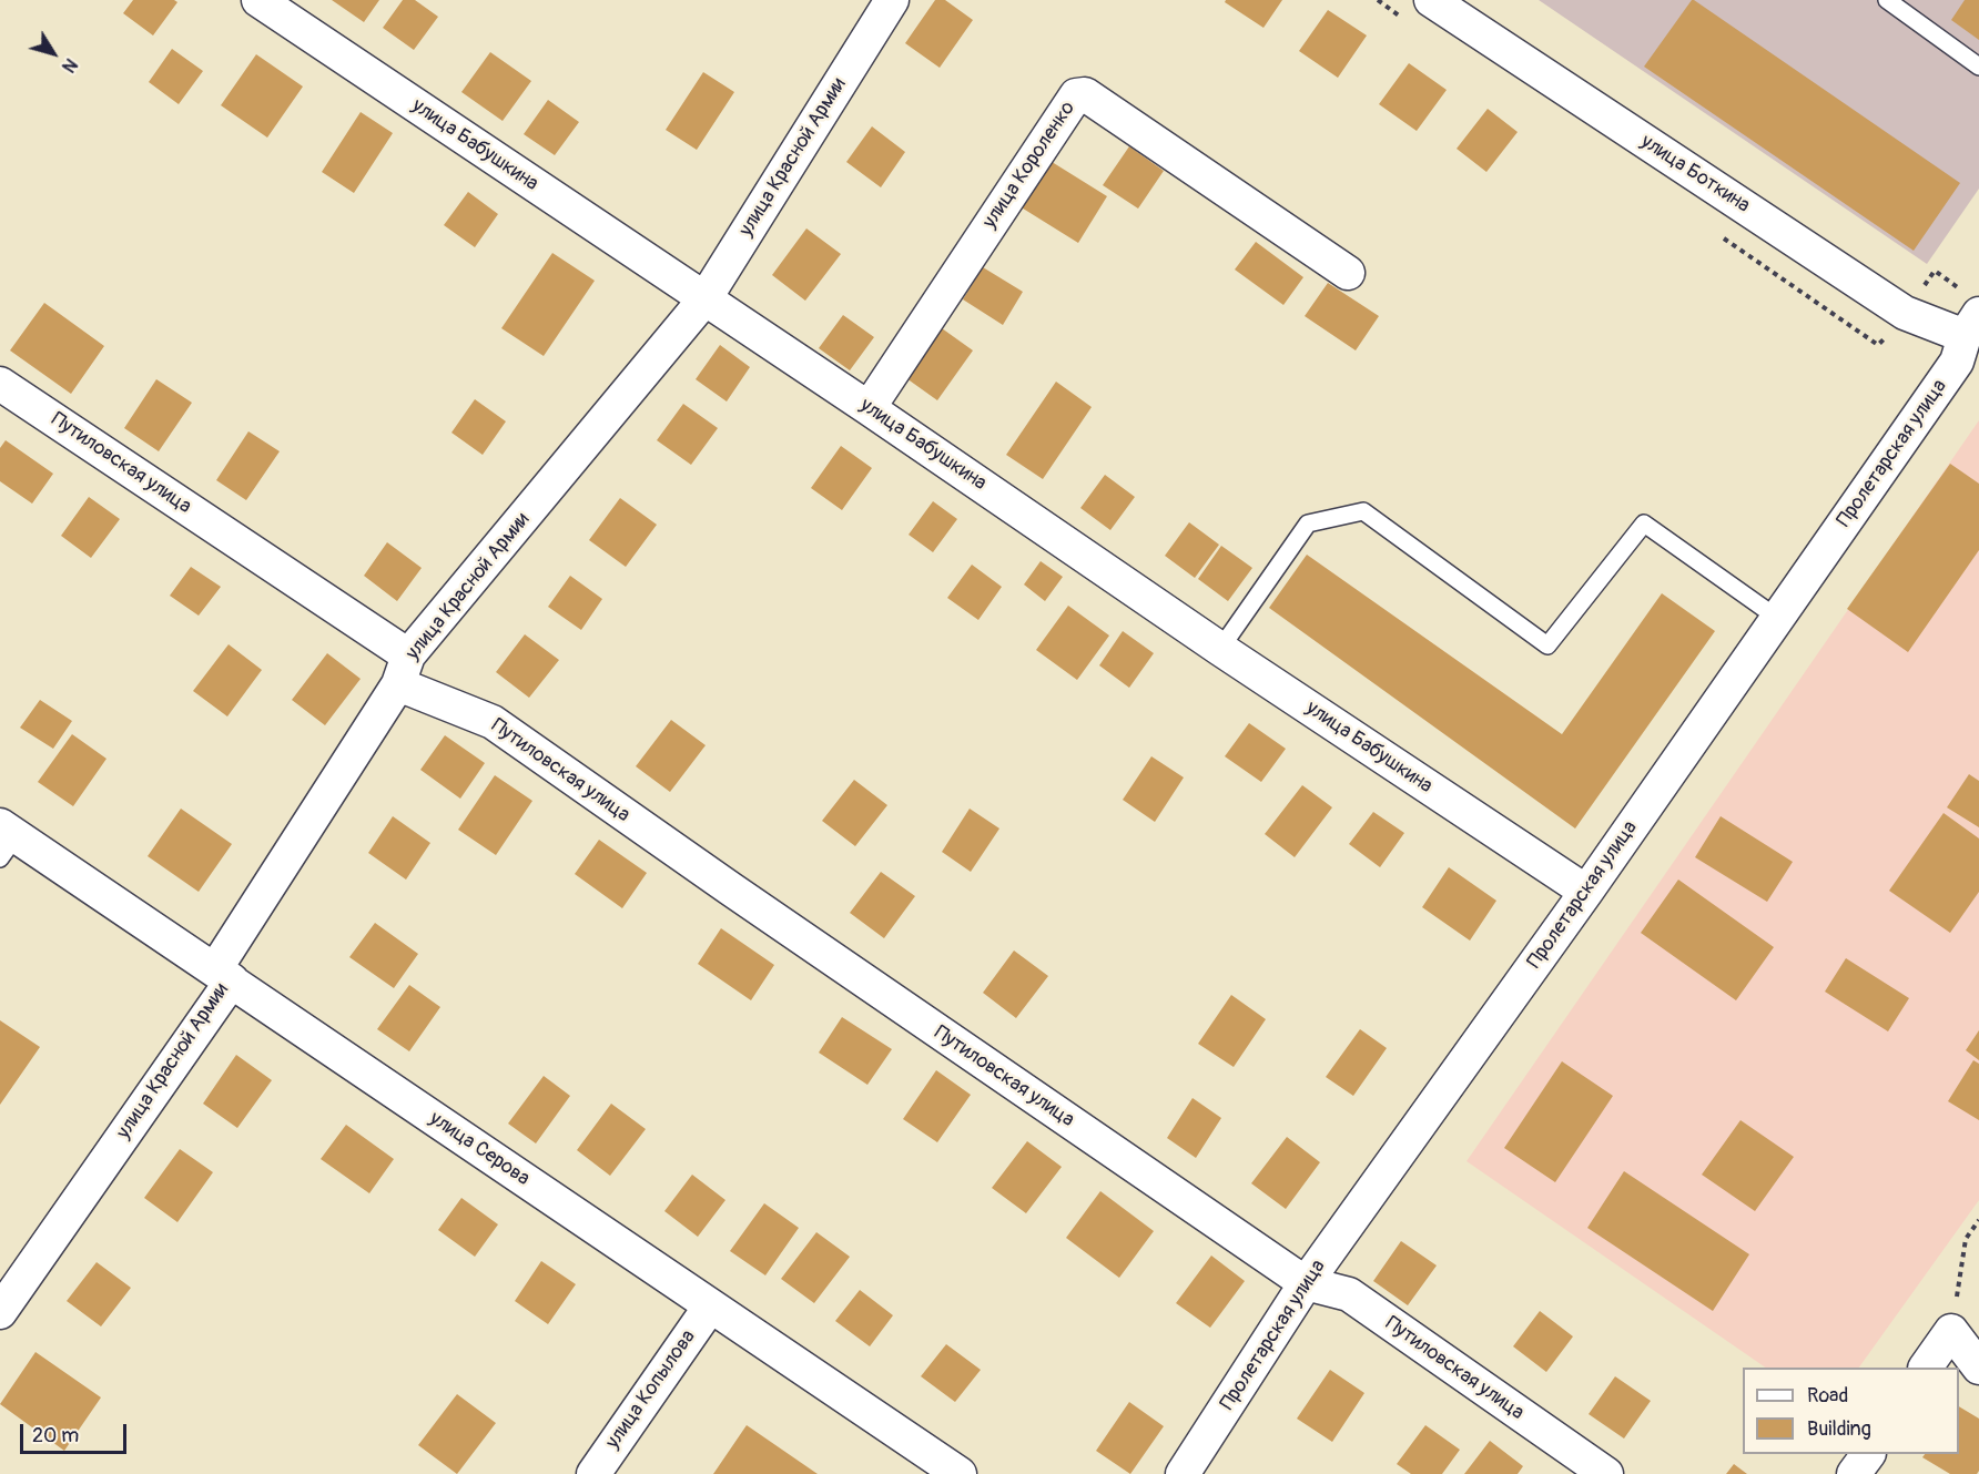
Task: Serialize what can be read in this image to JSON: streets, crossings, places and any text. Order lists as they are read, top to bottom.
{
  "streets": {
    "street": [
      "улица Бабушкина",
      "улица Красной Армии",
      "улица Короленко",
      "улица Боткина",
      "Пролетарская улица",
      "Путиловская улица",
      "улица Серова",
      "улица Копылова"
    ]
  },
  "crossings": [
    ["улица Бабушкина", "улица Красной Армии"],
    ["улица Бабушкина", "улица Короленко"],
    ["улица Бабушкина", "Пролетарская улица"],
    ["улица Красной Армии", "Путиловская улица"],
    ["улица Красной Армии", "улица Серова"],
    ["улица Боткина", "Пролетарская улица"],
    ["Пролетарская улица", "Путиловская улица"],
    ["улица Серова", "улица Копылова"]
  ],
  "legend": ["Road", "Building"],
  "scale_bar": "20 m",
  "north": "bottom right"
}
